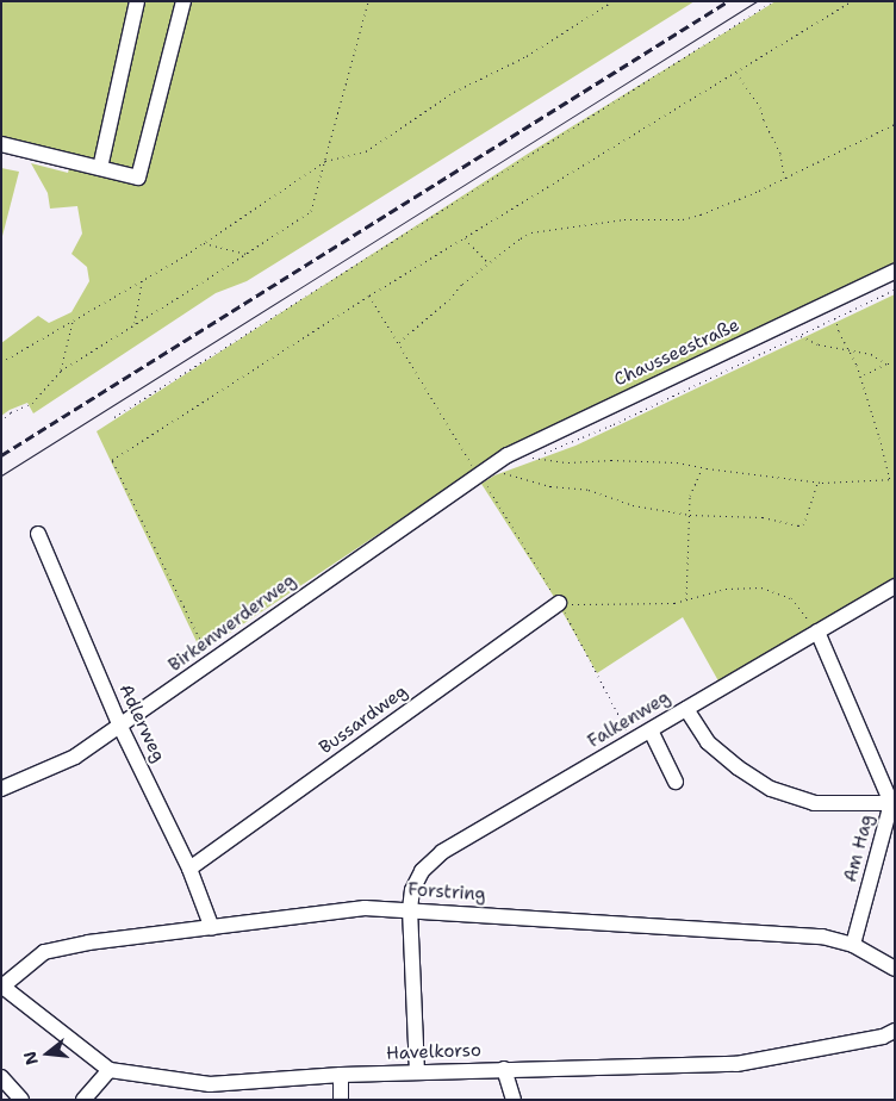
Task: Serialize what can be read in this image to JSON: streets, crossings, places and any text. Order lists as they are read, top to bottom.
{
  "streets": {
    "street": [
      "Chausseestraße",
      "Birkenwerderweg",
      "Bussardweg",
      "Falkenweg",
      "Adlerweg",
      "Am Hag",
      "Forstring",
      "Havelkorso"
    ]
  },
  "crossings": [
    ["Chausseestraße", "Birkenwerderweg"],
    ["Birkenwerderweg", "Adlerweg"],
    ["Bussardweg", "Adlerweg"],
    ["Falkenweg", "Am Hag"],
    ["Falkenweg", "Forstring"],
    ["Falkenweg", "Havelkorso"],
    ["Adlerweg", "Forstring"],
    ["Am Hag", "Forstring"]
  ],
  "north": "left"
}
